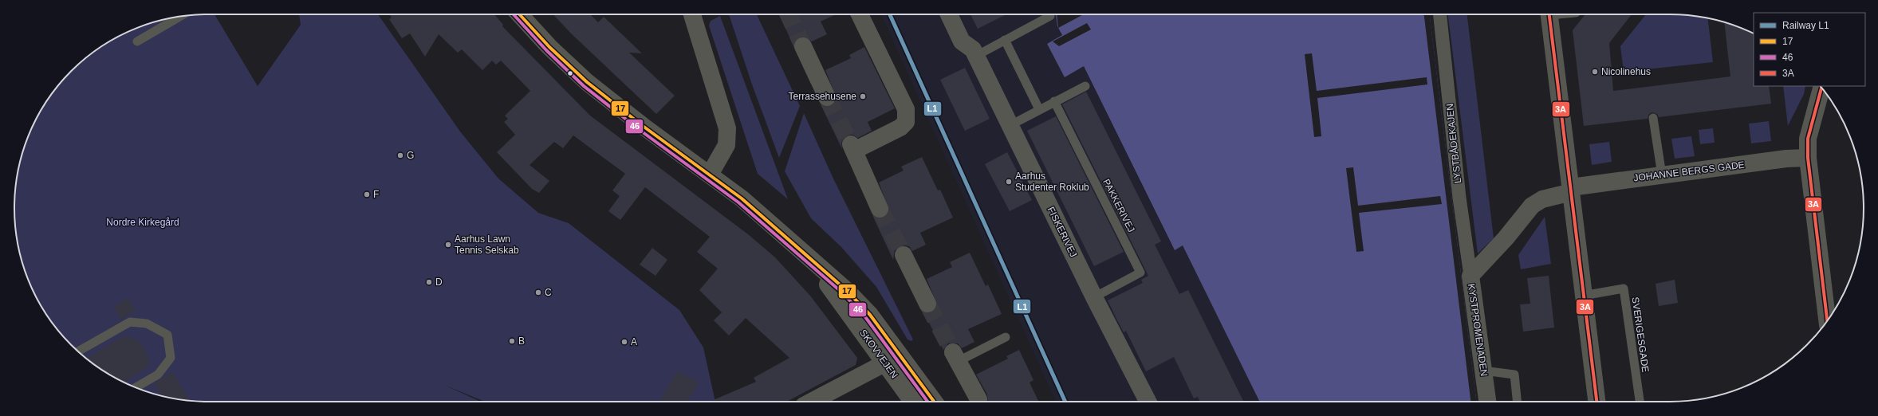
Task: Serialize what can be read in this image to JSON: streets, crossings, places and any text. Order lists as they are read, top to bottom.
{
  "streets": {
    "street": [
      "LYSTBÅDEKAJEN",
      "JOHANNE BERGS GADE",
      "FISKERIVEJ",
      "KYSTPROMENADEN",
      "SKOVVEJEN"
    ],
    "lane": ["PAKKERIVEJ", "SVERIGESGADE"]
  },
  "crossings": [
    ["LYSTBÅDEKAJEN", "KYSTPROMENADEN"],
    ["JOHANNE BERGS GADE", "KYSTPROMENADEN"],
    ["PAKKERIVEJ", "FISKERIVEJ"]
  ],
  "parks": ["Nordre Kirkegård"],
  "places": [
    "Nicolinehus",
    "Terrassehusene",
    "G",
    "Aarhus Studenter Roklub",
    "F",
    "Aarhus Lawn Tennis Selskab",
    "D",
    "C",
    "B",
    "A"
  ],
  "lines": [
    "rail line L1",
    "transit line 17",
    "transit line 46",
    "transit line 3A"
  ],
  "legend": [
    "Railway L1",
    "17",
    "46",
    "3A"
  ]
}
